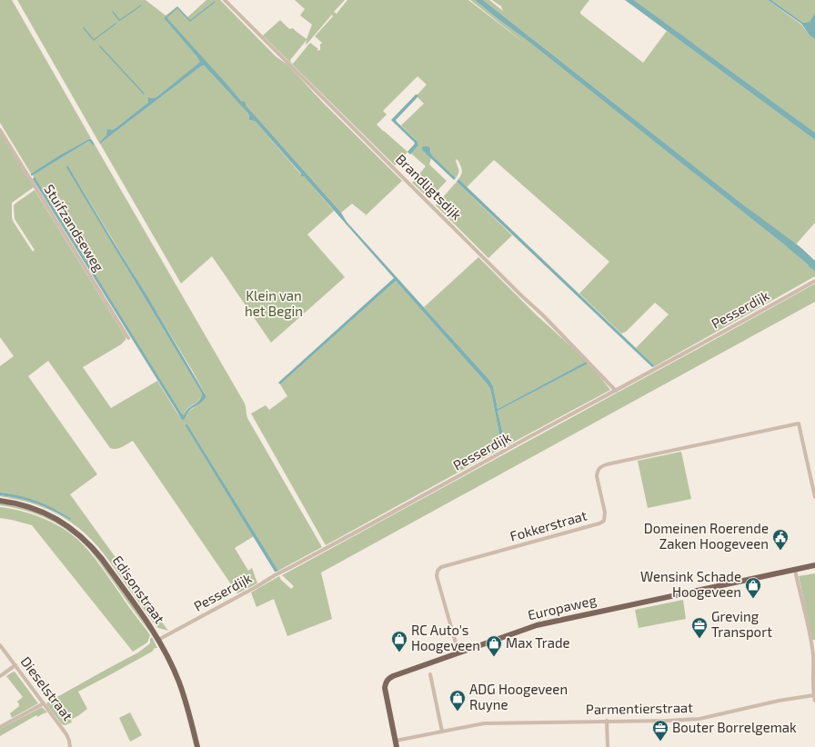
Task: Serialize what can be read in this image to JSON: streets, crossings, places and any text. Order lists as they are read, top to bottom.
{
  "streets": {
    "main road": ["Edisonstraat", "Europaweg"],
    "street": [
      "Brandligtsdijk",
      "Stuifzandseweg",
      "Pesserdijk",
      "Fokkerstraat",
      "Dieselstraat",
      "Parmentierstraat"
    ]
  },
  "crossings": [
    ["Brandligtsdijk", "Pesserdijk"],
    ["Pesserdijk", "Edisonstraat"],
    ["Fokkerstraat", "Europaweg"],
    ["Europaweg", "Parmentierstraat"]
  ],
  "parks": ["Klein van het Begin"],
  "places": {
    "public building": ["Domeinen Roerende Zaken Hoogeveen"],
    "shop": [
      "Wensink Schade Hoogeveen",
      "RC Auto's Hoogeveen",
      "Max Trade",
      "ADG Hoogeveen Ruyne"
    ],
    "office": ["Greving Transport", "Bouter Borrelgemak"]
  }
}
